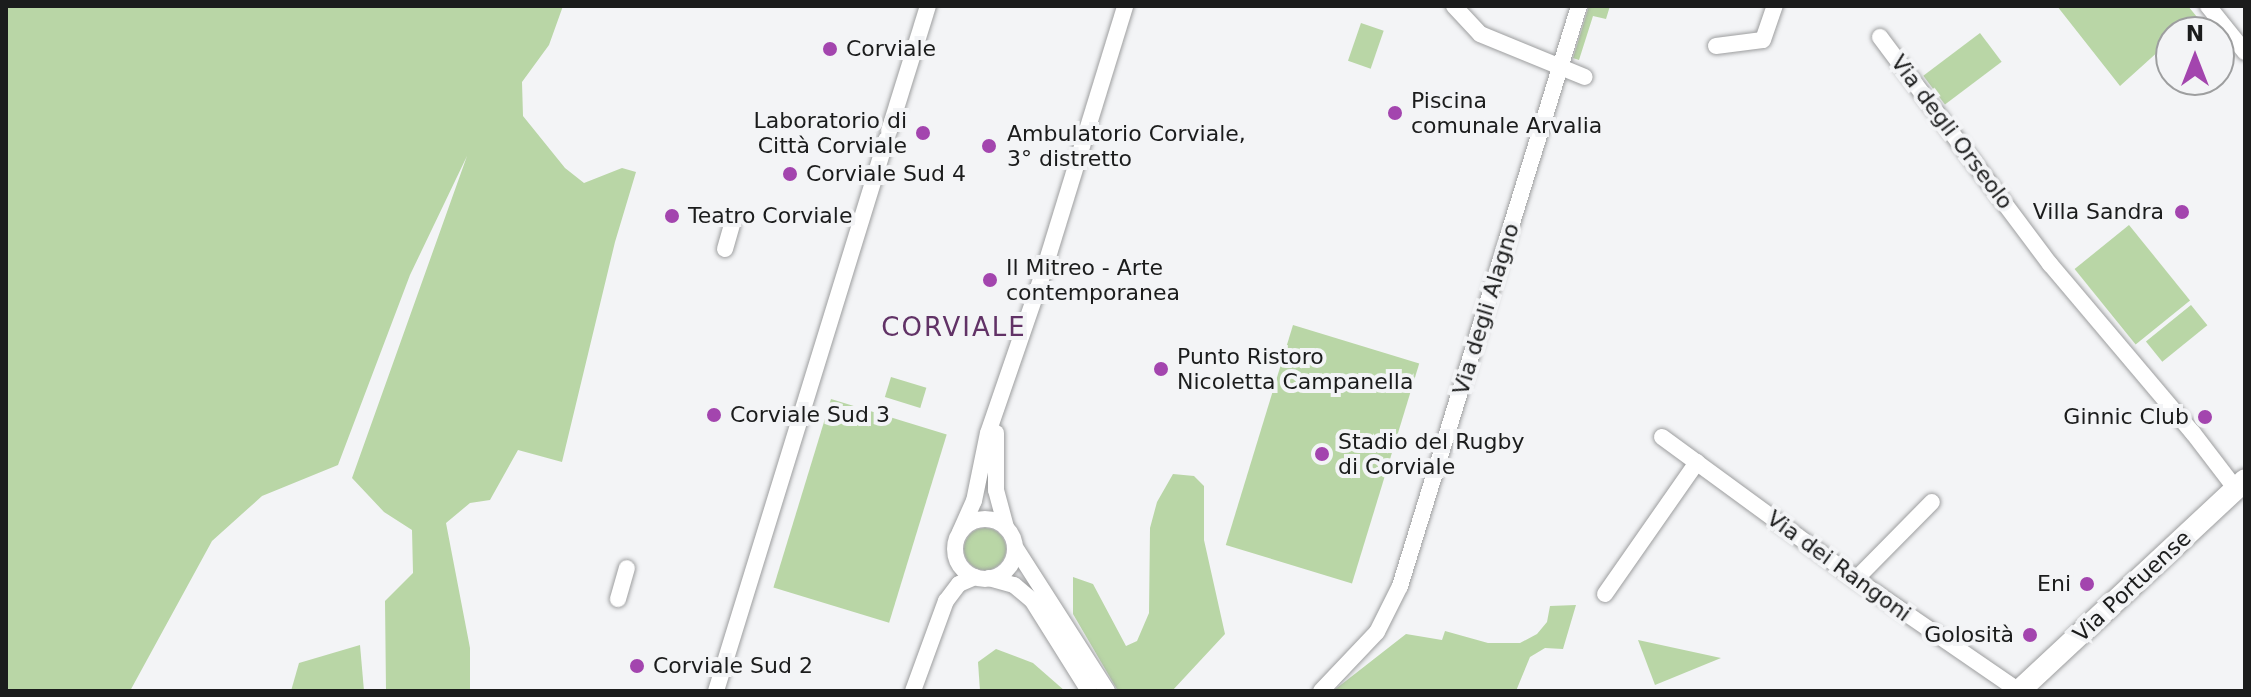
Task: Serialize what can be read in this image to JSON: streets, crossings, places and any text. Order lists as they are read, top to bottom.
{
  "streets": {
    "main road": ["Via Portuense"],
    "street": ["Via degli Orseolo", "Via degli Alagno", "Via dei Rangoni"]
  },
  "crossings": [
    ["Via degli Orseolo", "Via Portuense"],
    ["Via dei Rangoni", "Via Portuense"]
  ],
  "districts": ["CORVIALE"],
  "places": [
    "Corviale",
    "Piscina comunale Arvalia",
    "Laboratorio di Città Corviale",
    "Ambulatorio Corviale, 3° distretto",
    "Corviale Sud 4",
    "Villa Sandra",
    "Teatro Corviale",
    "Il Mitreo - Arte contemporanea",
    "Punto Ristoro Nicoletta Campanella",
    "Corviale Sud 3",
    "Ginnic Club",
    "Stadio del Rugby di Corviale",
    "Eni",
    "Golosità",
    "Corviale Sud 2"
  ],
  "north": "top"
}
